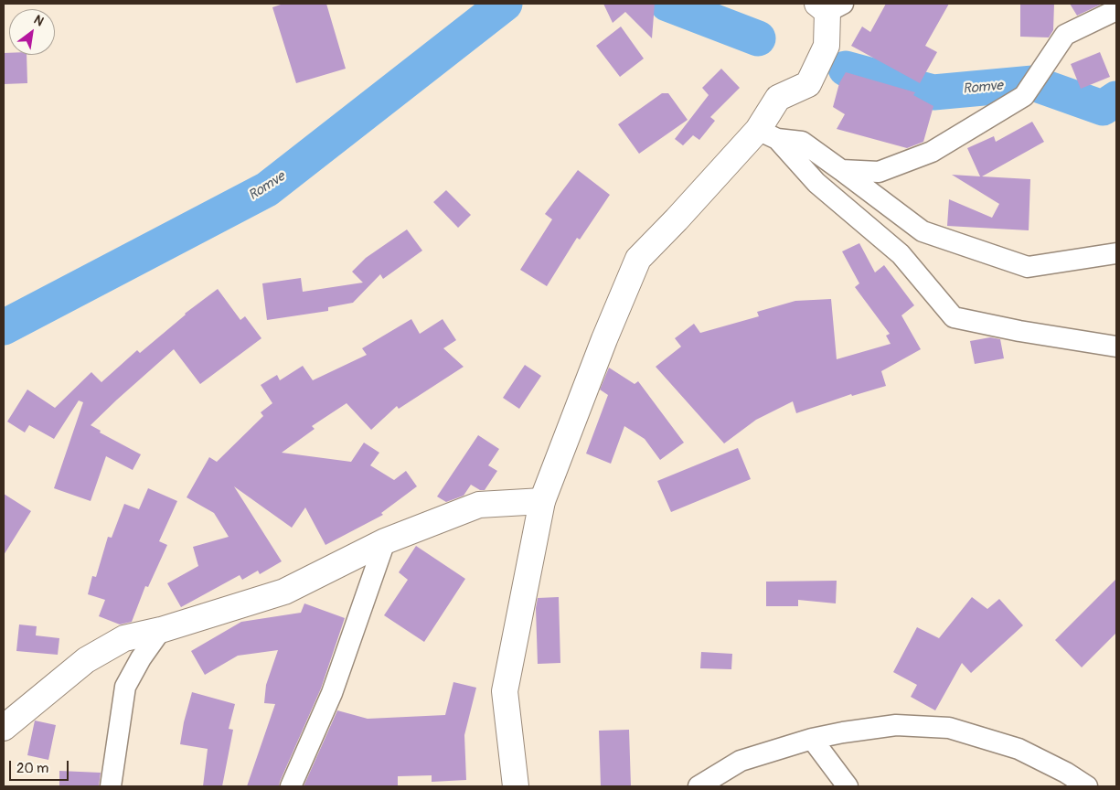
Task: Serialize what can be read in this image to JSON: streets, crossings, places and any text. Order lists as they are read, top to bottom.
{
  "water": ["Romve"],
  "scale_bar": "20 m",
  "north": "top right"
}
